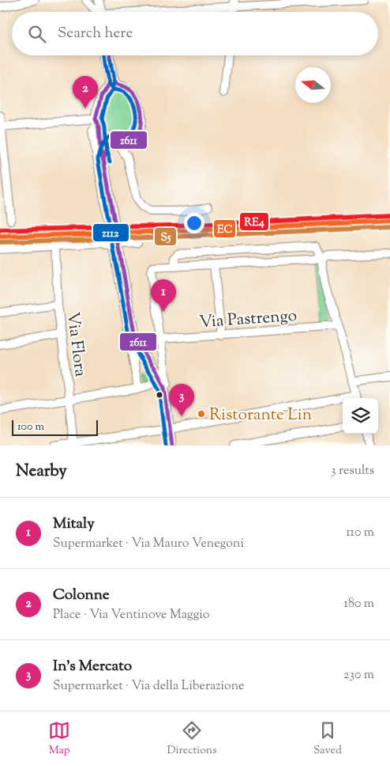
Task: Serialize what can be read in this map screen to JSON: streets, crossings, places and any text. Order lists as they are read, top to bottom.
{
  "streets": {
    "street": ["Via Pastrengo", "Via Flora"]
  },
  "places": ["Ristorante Lin"],
  "lines": [
    "transit line z611",
    "transit line z112",
    "transit line RE4",
    "transit line EC",
    "transit line S5"
  ],
  "scale_bar": "100 m",
  "north": "left",
  "page": {
    "search": "Search here",
    "pins": ["2", "1", "3"],
    "scale": "100 m",
    "heading": ["Nearby", "3 results"],
    "list": [
      {
        "mark": "1",
        "name": "Mitaly",
        "note": "Supermarket · Via Mauro Venegoni",
        "value": "110 m"
      },
      {
        "mark": "2",
        "name": "Colonne",
        "note": "Place · Via Ventinove Maggio",
        "value": "180 m"
      },
      {
        "mark": "3",
        "name": "In's Mercato",
        "note": "Supermarket · Via della Liberazione",
        "value": "230 m"
      }
    ],
    "nav": ["Map", "Directions", "Saved"]
  }
}
